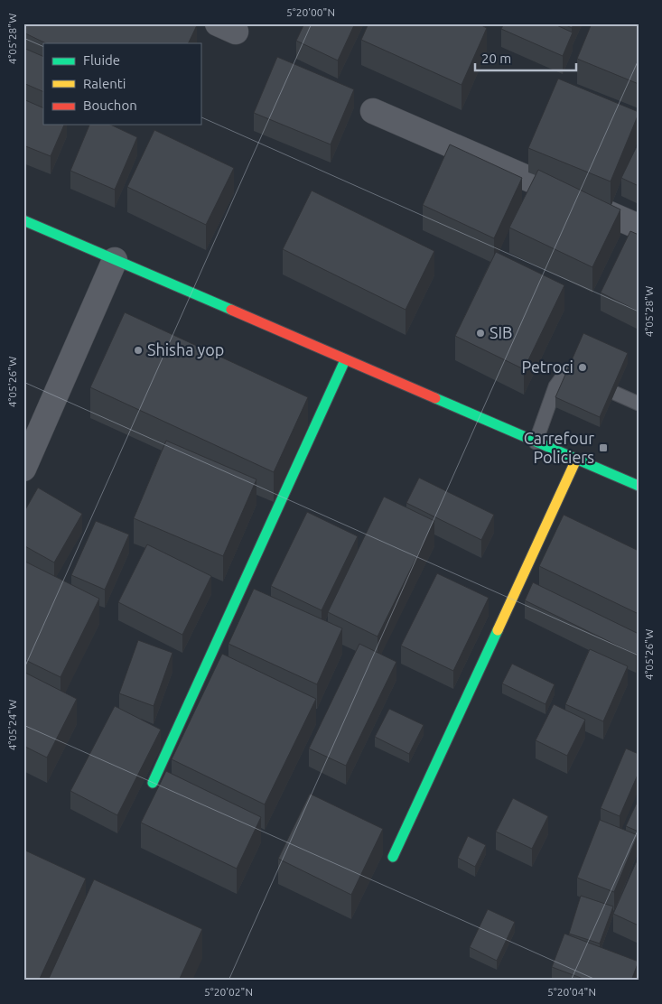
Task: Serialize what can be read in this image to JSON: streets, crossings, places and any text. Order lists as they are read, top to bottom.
{
  "places": {
    "other": ["SIB", "Shisha yop", "Petroci"],
    "transit": ["Carrefour Policiers"]
  },
  "legend": ["Fluide", "Ralenti", "Bouchon"],
  "scale_bar": "20 m",
  "coordinates": [
    "5°20'00\"N",
    "4°05'28\"W",
    "4°05'26\"W",
    "4°05'24\"W",
    "5°20'02\"N",
    "5°20'04\"N"
  ]
}
